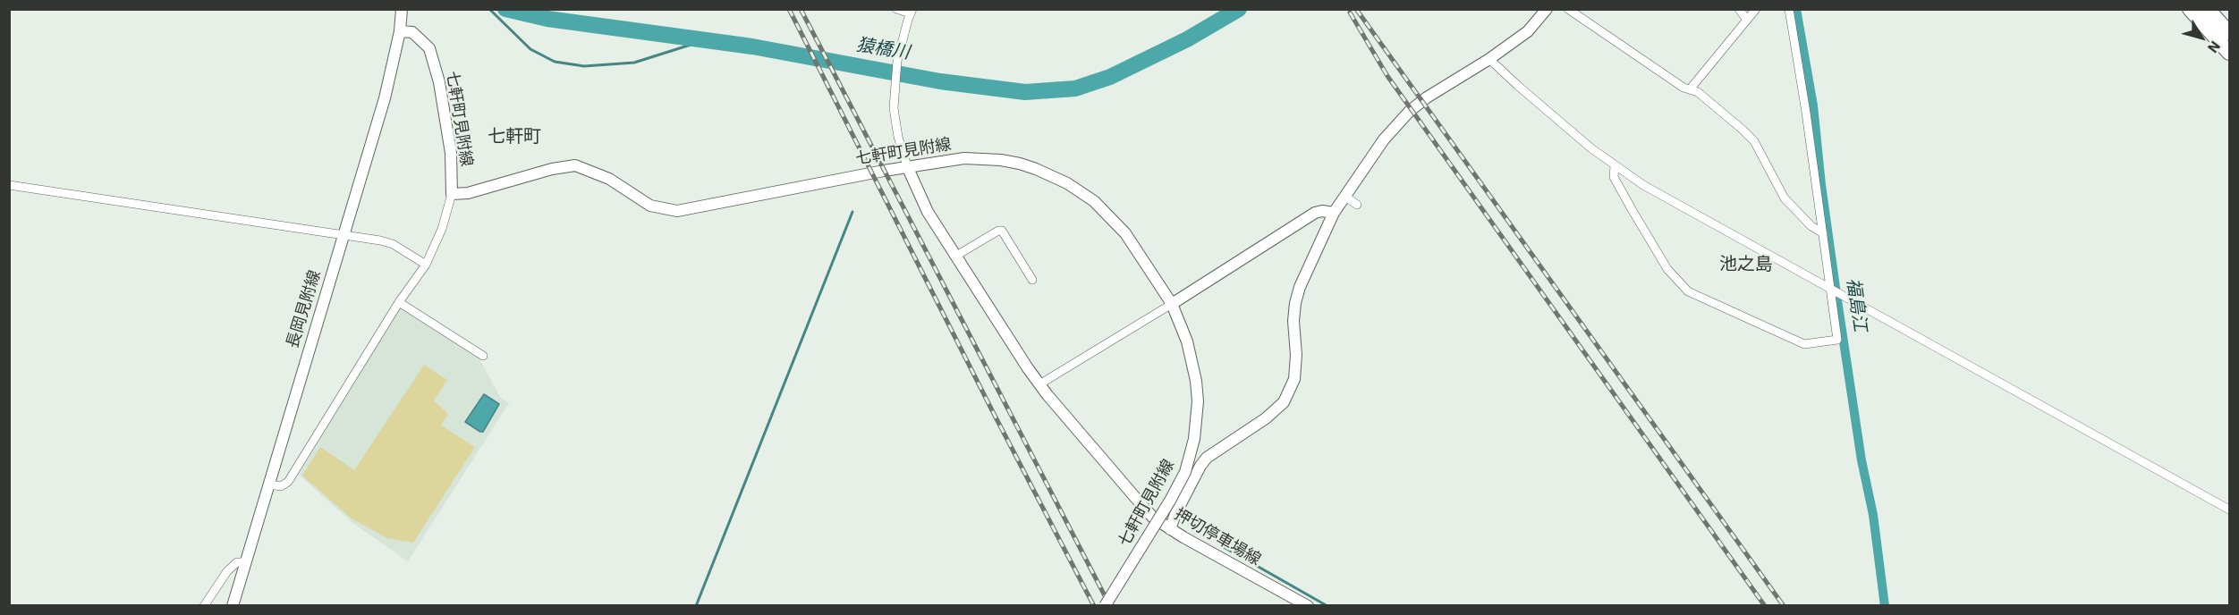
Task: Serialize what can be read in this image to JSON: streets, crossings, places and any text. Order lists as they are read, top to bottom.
{
  "streets": {
    "main road": ["七軒町見附線", "長岡見附線", "押切停車場線"]
  },
  "crossings": [
    ["七軒町見附線", "長岡見附線"],
    ["七軒町見附線", "押切停車場線"]
  ],
  "districts": ["七軒町", "池之島"],
  "water": ["猿橋川", "福島江"],
  "north": "bottom right"
}
